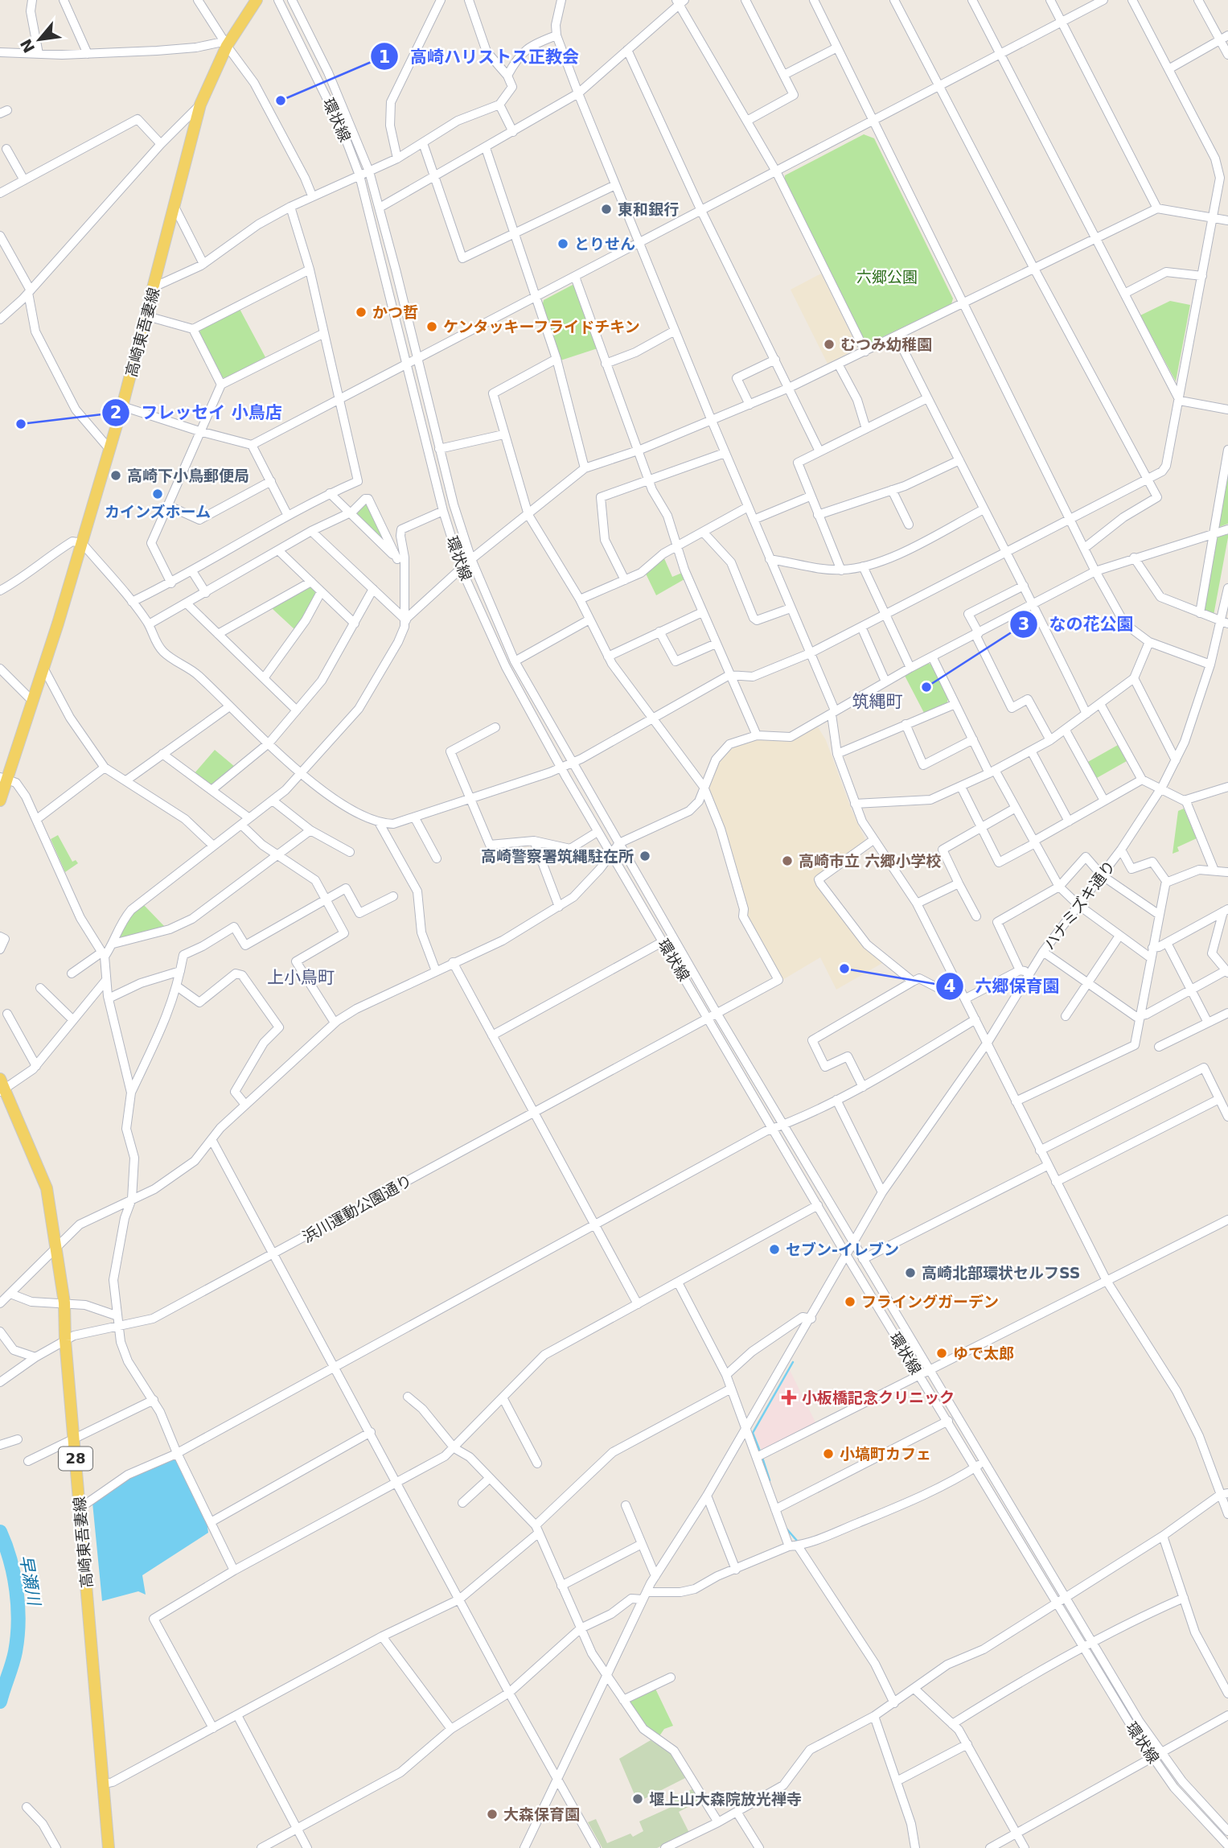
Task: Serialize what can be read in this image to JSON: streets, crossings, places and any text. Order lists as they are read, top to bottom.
{
  "streets": {
    "main road": ["高崎東吾妻線", "28"],
    "street": ["環状線", "ハナミズキ通り", "浜川運動公園通り"]
  },
  "crossings": [
    ["環状線", "ハナミズキ通り"],
    ["環状線", "浜川運動公園通り"],
    ["高崎東吾妻線", "浜川運動公園通り"]
  ],
  "districts": ["筑縄町", "上小鳥町"],
  "water": ["早瀬川"],
  "parks": ["六郷公園"],
  "places": {
    "other": [
      "高崎ハリストス正教会",
      "東和銀行",
      "とりせん",
      "かつ哲",
      "ケンタッキーフライドチキン",
      "むつみ幼稚園",
      "フレッセイ 小鳥店",
      "高崎下小鳥郵便局",
      "カインズホーム",
      "なの花公園",
      "高崎警察署筑縄駐在所",
      "高崎市立 六郷小学校",
      "六郷保育園",
      "セブン-イレブン",
      "高崎北部環状セルフSS",
      "フライングガーデン",
      "ゆで太郎",
      "小塙町カフェ",
      "堰上山大森院放光禅寺",
      "大森保育園"
    ],
    "health": ["小板橋記念クリニック"]
  },
  "north": "bottom left"
}
